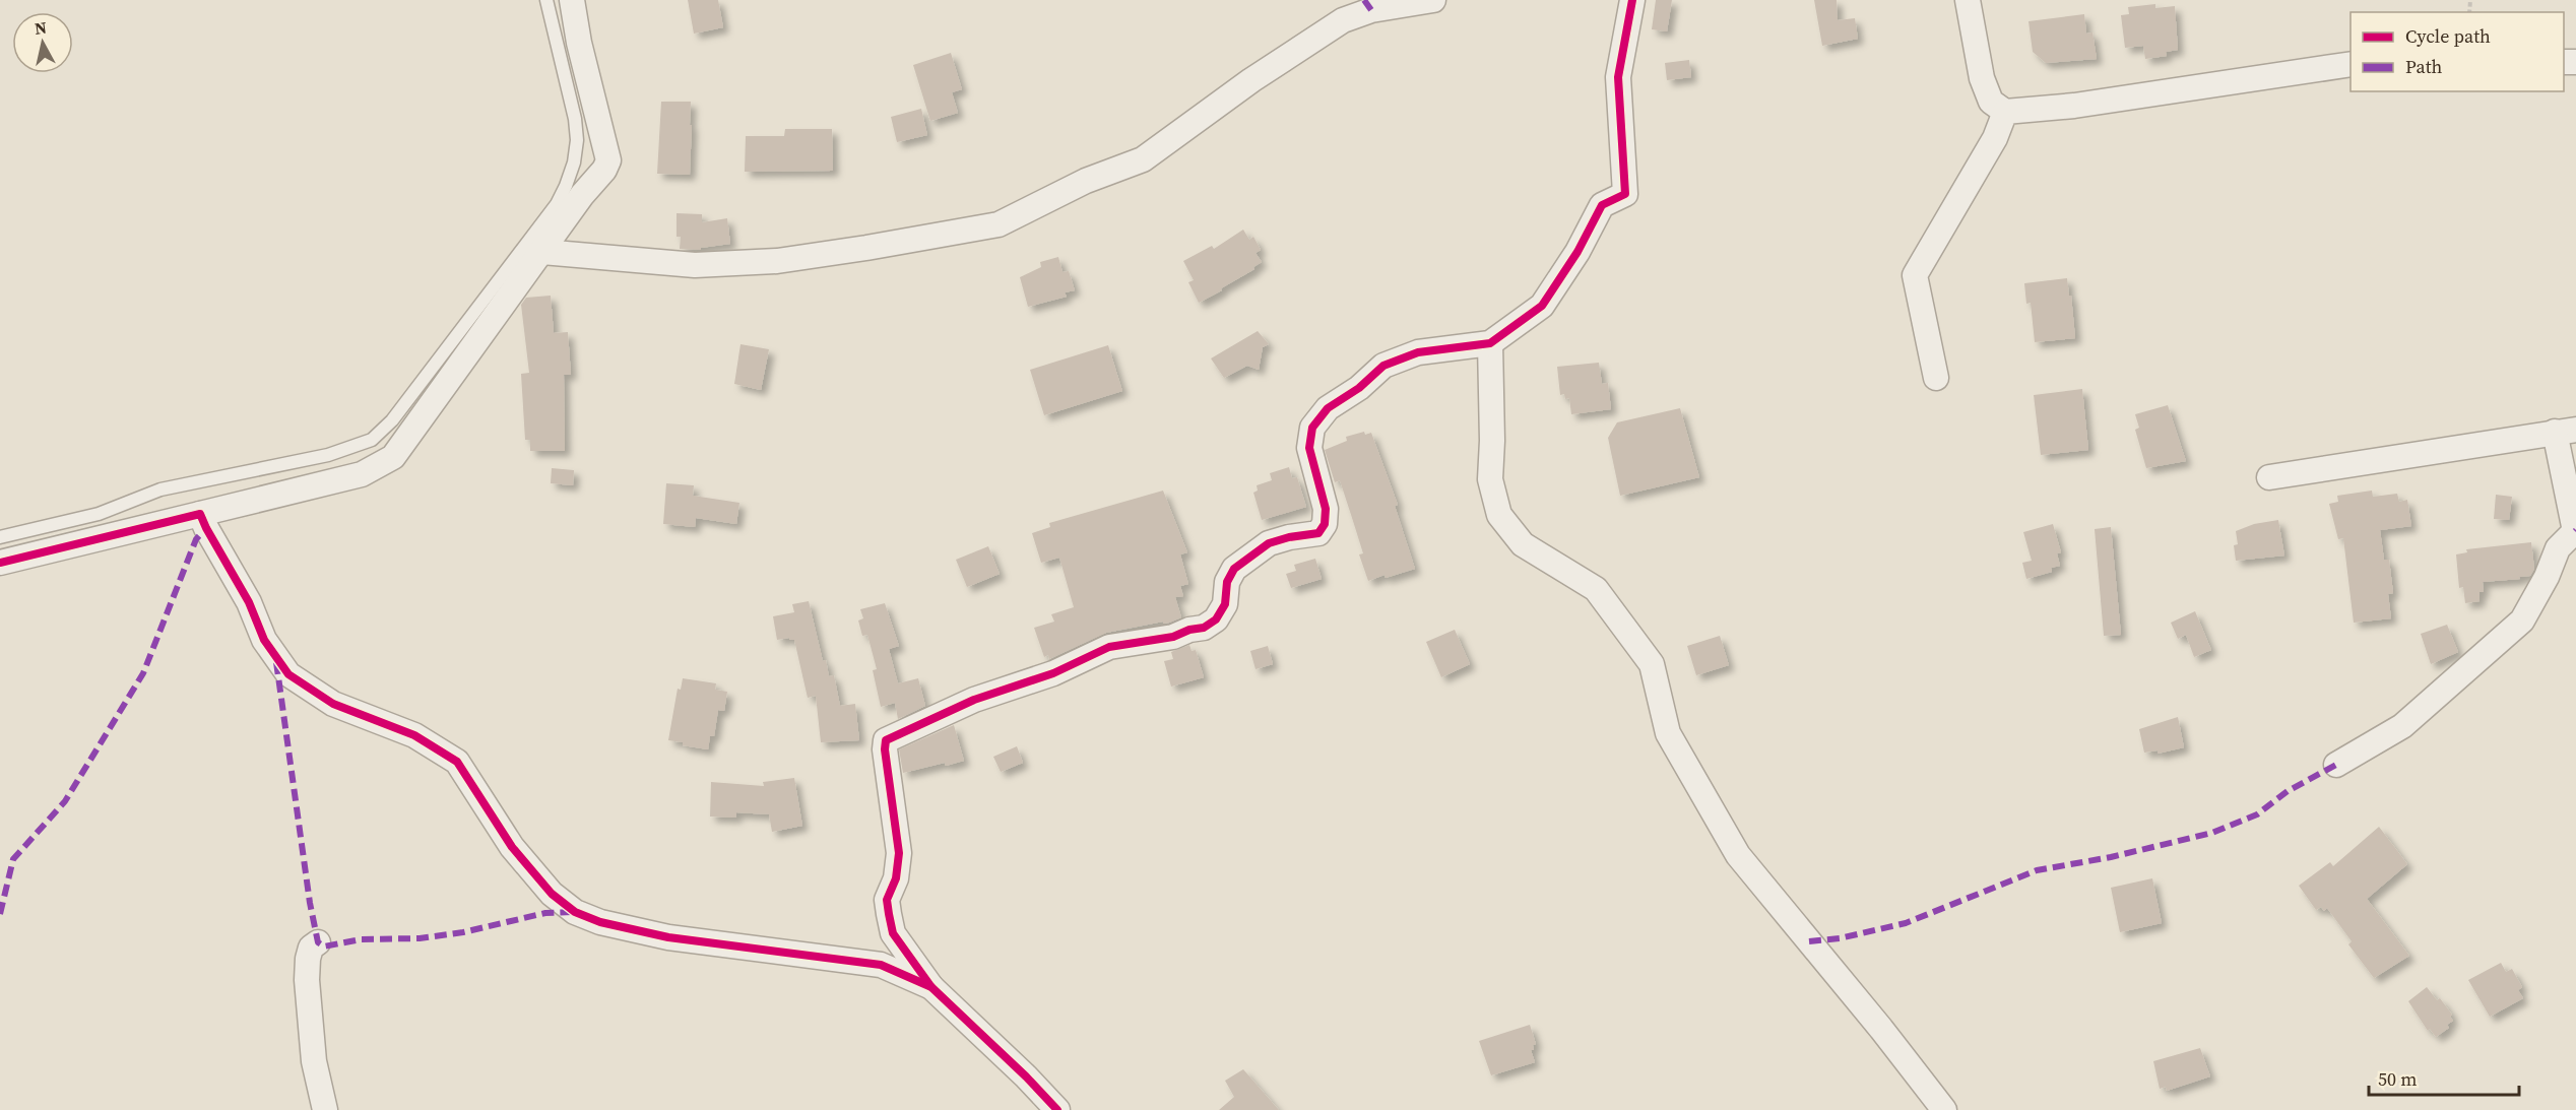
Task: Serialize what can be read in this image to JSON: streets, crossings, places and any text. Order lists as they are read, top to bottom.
{
  "legend": ["Cycle path", "Path"],
  "scale_bar": "50 m",
  "north": "top"
}
